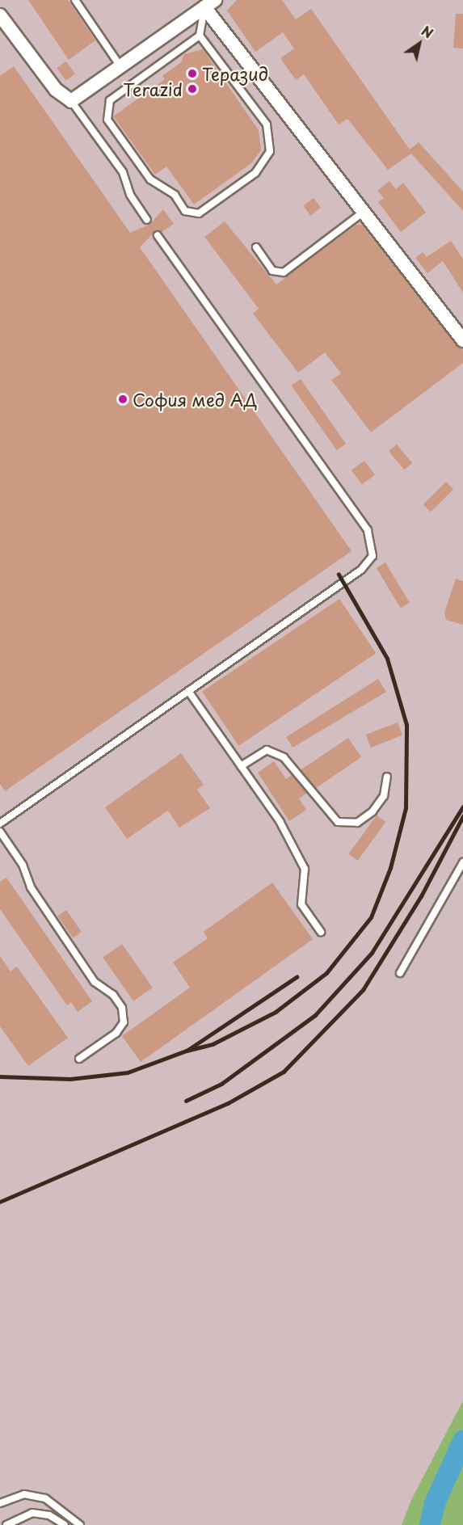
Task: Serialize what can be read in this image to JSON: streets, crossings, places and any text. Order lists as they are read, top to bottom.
{
  "places": ["Теразид", "Terazid", "София мед АД"],
  "north": "top right"
}
